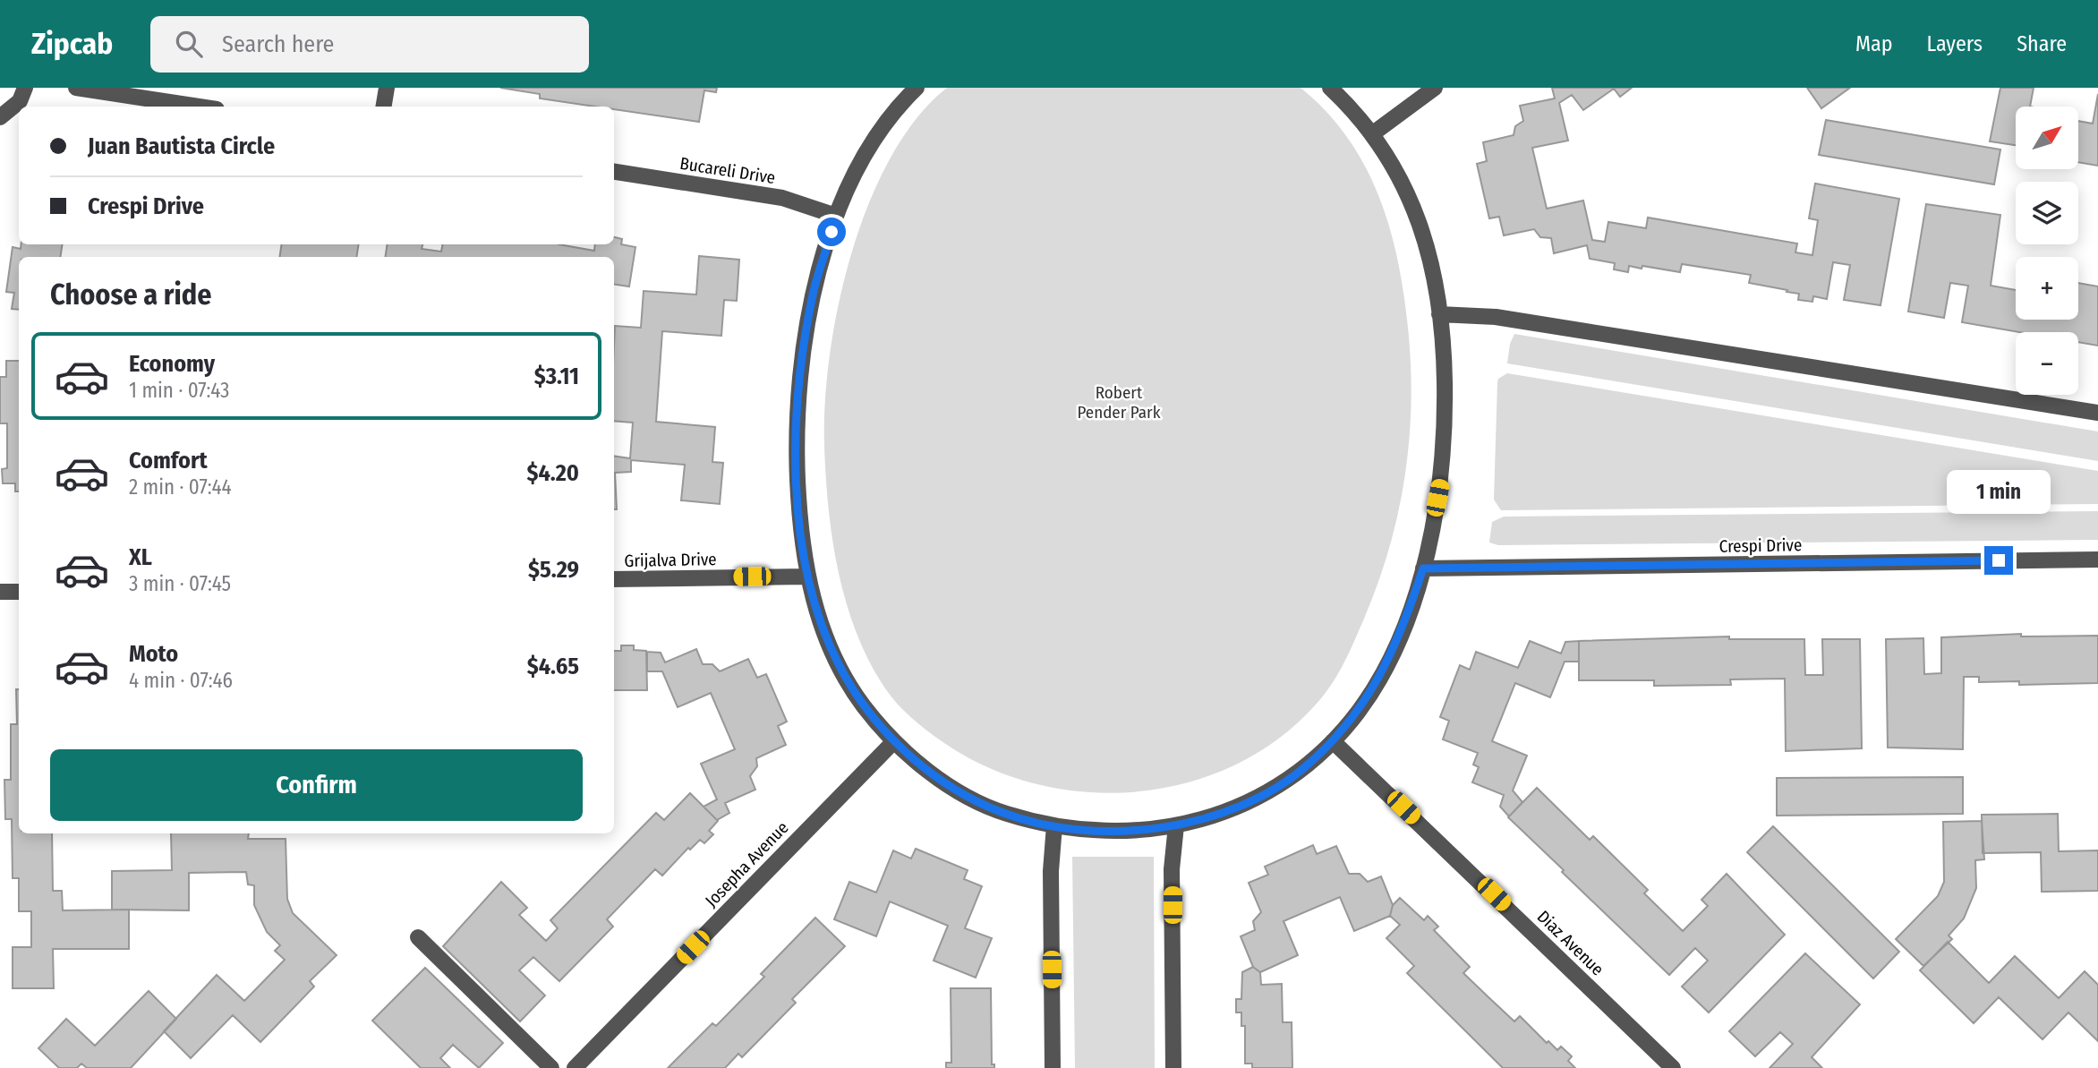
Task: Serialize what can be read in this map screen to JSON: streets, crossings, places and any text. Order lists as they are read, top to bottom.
{
  "streets": {
    "street": [
      "Bucareli Drive",
      "Crespi Drive",
      "Grijalva Drive",
      "Josepha Avenue",
      "Diaz Avenue"
    ]
  },
  "parks": ["Robert Pender Park"],
  "north": "top right",
  "page": {
    "header": "Zipcab",
    "search": "Search here",
    "nav": ["Map", "Layers", "Share"],
    "map_buttons": ["+", "−"],
    "banner": ["Juan Bautista Circle", "Crespi Drive"],
    "heading": "Choose a ride",
    "list": [
      {
        "name": "Economy",
        "note": "1 min · 07:43",
        "value": "$3.11"
      },
      {
        "name": "Comfort",
        "note": "2 min · 07:44",
        "value": "$4.20"
      },
      {
        "name": "XL",
        "note": "3 min · 07:45",
        "value": "$5.29"
      },
      {
        "name": "Moto",
        "note": "4 min · 07:46",
        "value": "$4.65"
      }
    ],
    "bubble": "1 min",
    "buttons": "Confirm"
  }
}
